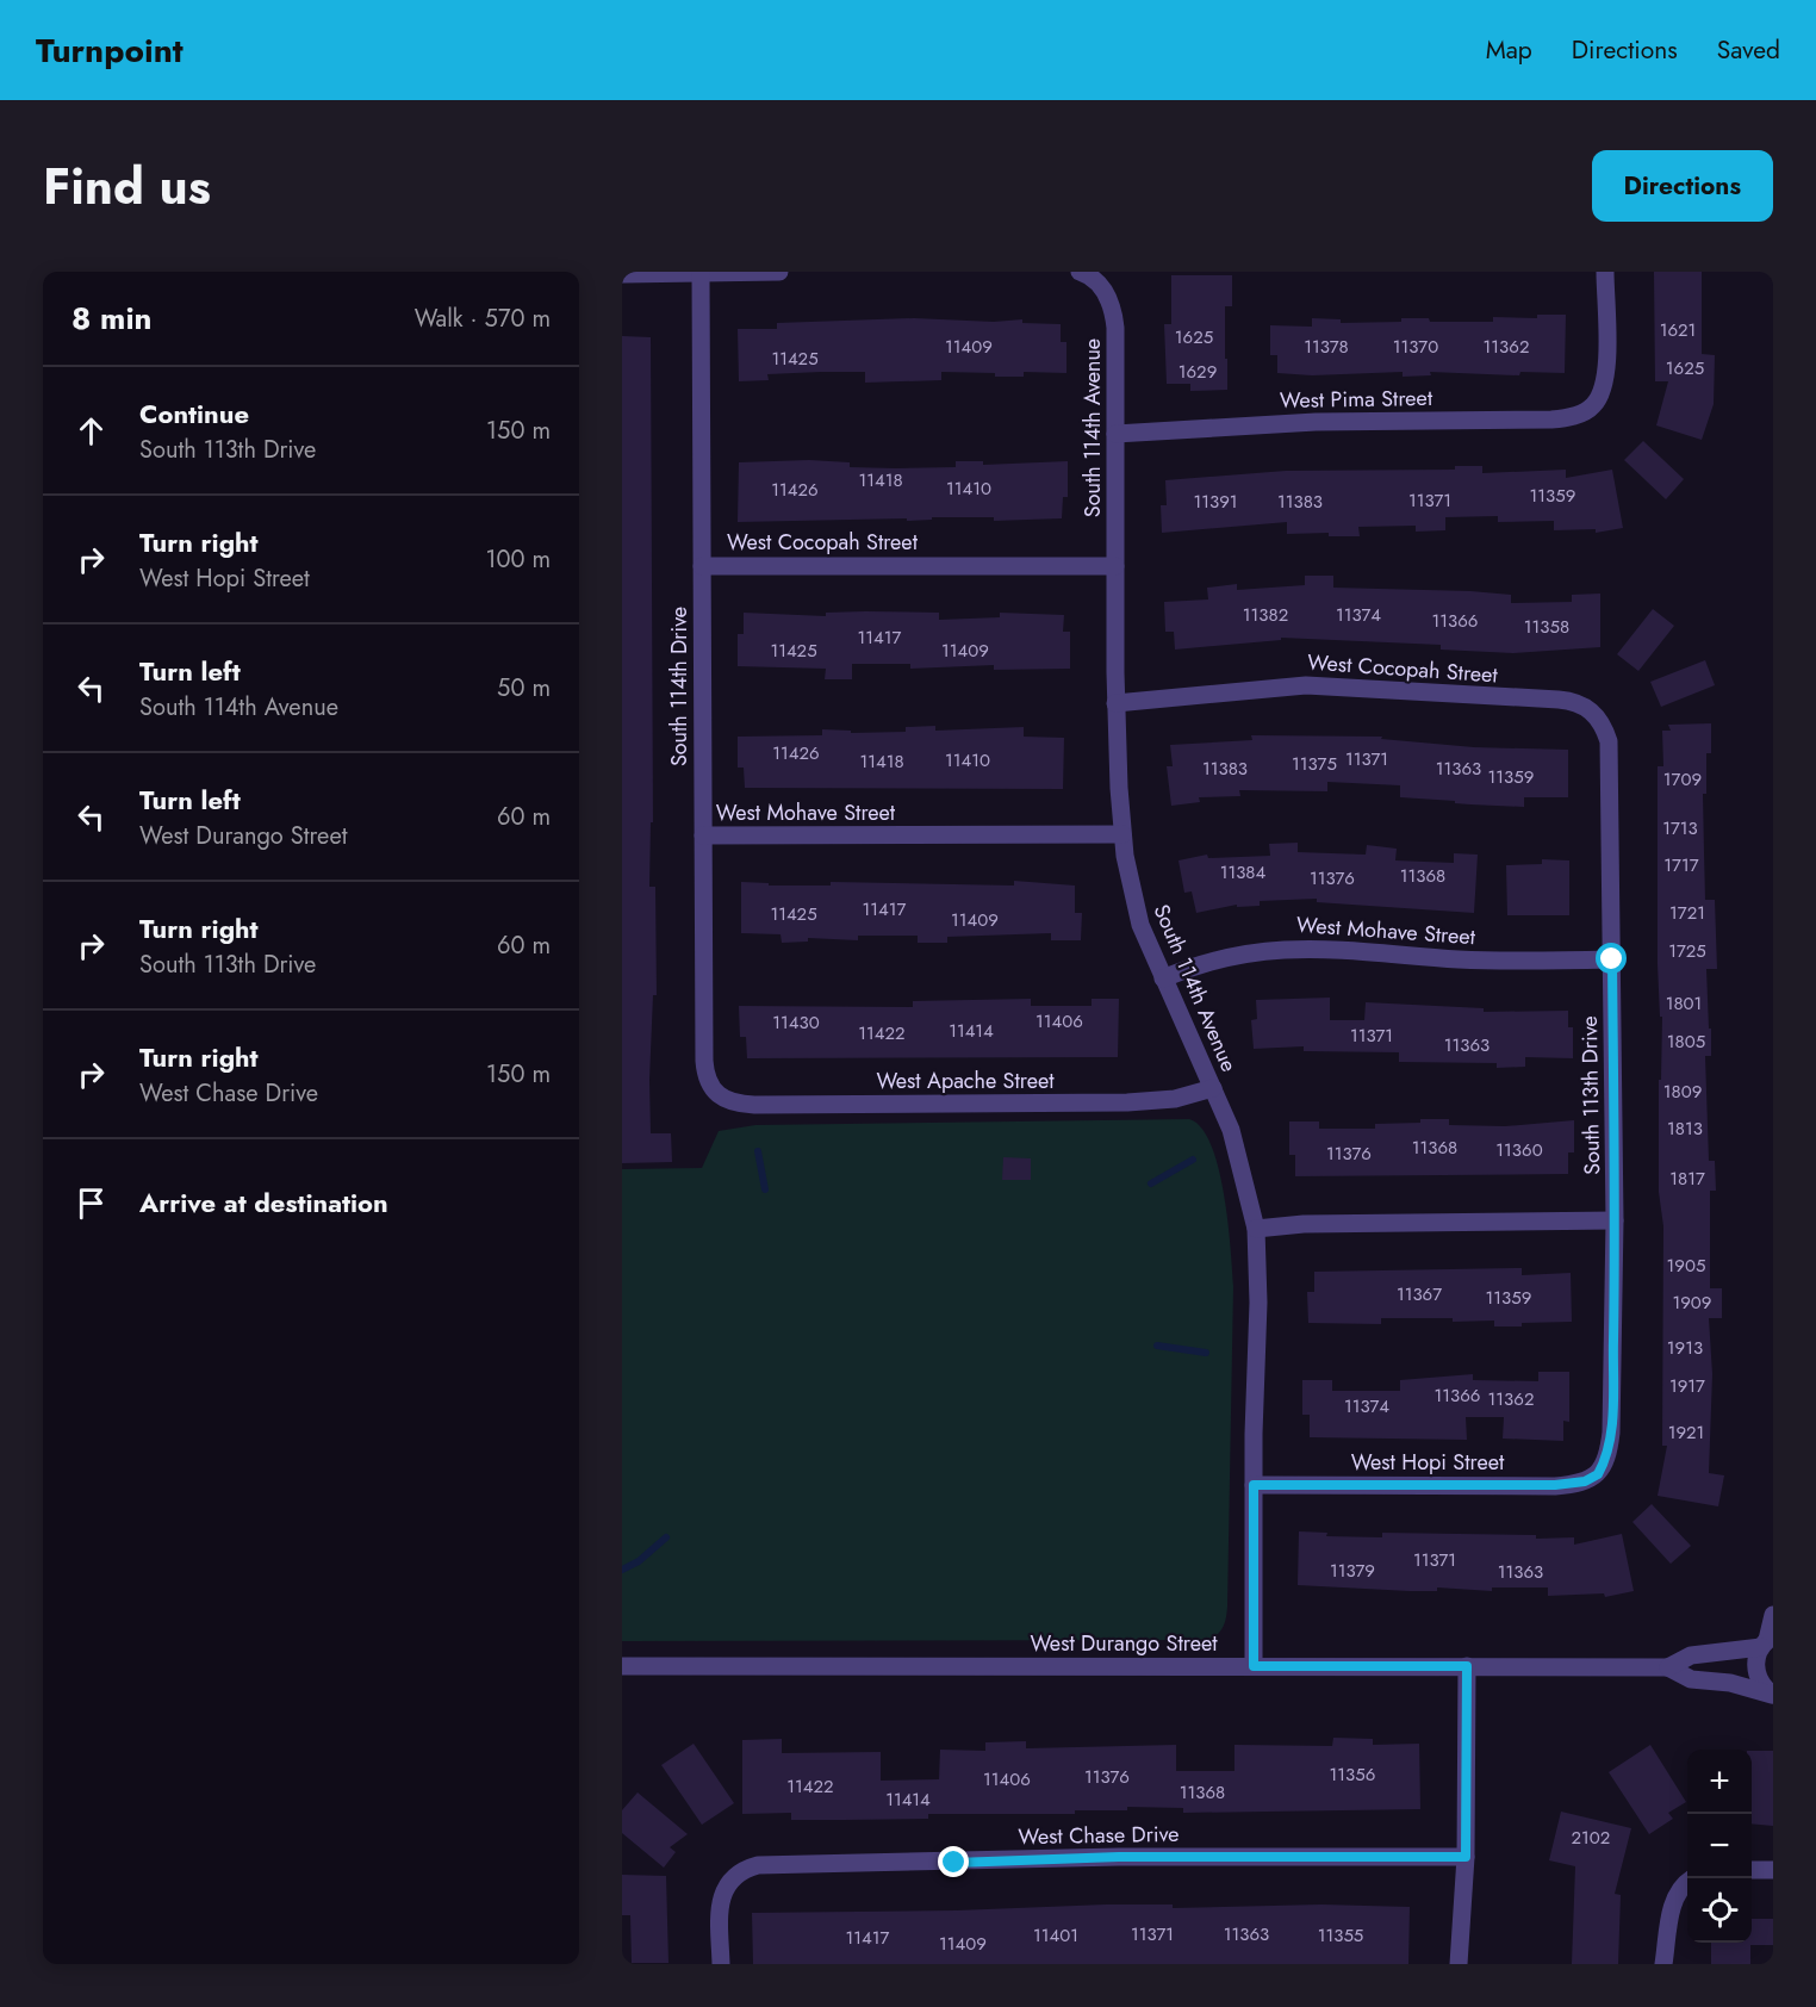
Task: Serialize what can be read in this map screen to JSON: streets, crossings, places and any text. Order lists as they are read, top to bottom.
{
  "streets": {
    "street": [
      "West Pima Street",
      "South 114th Avenue",
      "West Cocopah Street",
      "South 114th Drive",
      "West Mohave Street",
      "West Apache Street",
      "South 113th Drive",
      "West Hopi Street",
      "West Durango Street",
      "West Chase Drive"
    ]
  },
  "crossings": [
    ["West Pima Street", "South 114th Avenue"],
    ["South 114th Avenue", "West Cocopah Street"],
    ["South 114th Avenue", "West Mohave Street"],
    ["South 114th Avenue", "West Apache Street"],
    ["South 114th Avenue", "West Hopi Street"],
    ["South 114th Avenue", "West Durango Street"],
    ["West Cocopah Street", "South 114th Drive"],
    ["West Cocopah Street", "South 113th Drive"],
    ["South 114th Drive", "West Mohave Street"],
    ["South 114th Drive", "West Apache Street"],
    ["West Mohave Street", "South 113th Drive"],
    ["South 113th Drive", "West Hopi Street"]
  ],
  "house_numbers": [
    "1621",
    "1625",
    "11409",
    "11378",
    "11370",
    "11362",
    "11425",
    "1625",
    "1629",
    "11418",
    "11410",
    "11426",
    "11359",
    "11371",
    "11391",
    "11383",
    "11382",
    "11374",
    "11366",
    "11358",
    "11417",
    "11425",
    "11409",
    "11426",
    "11371",
    "11410",
    "11418",
    "11375",
    "11383",
    "11363",
    "11359",
    "1709",
    "1713",
    "1717",
    "11384",
    "11368",
    "11376",
    "11417",
    "1721",
    "11425",
    "11409",
    "1725",
    "1801",
    "11406",
    "11430",
    "11414",
    "11422",
    "11371",
    "1805",
    "11363",
    "1809",
    "1813",
    "11368",
    "11360",
    "11376",
    "1817",
    "1905",
    "11367",
    "11359",
    "1909",
    "1913",
    "1917",
    "11366",
    "11362",
    "11374",
    "1921",
    "11371",
    "11379",
    "11363",
    "11356",
    "11376",
    "11406",
    "11422",
    "11368",
    "11414",
    "2102",
    "11371",
    "11363",
    "11401",
    "11355",
    "11417",
    "11409"
  ],
  "page": {
    "header": "Turnpoint",
    "nav": ["Map", "Directions", "Saved"],
    "title": "Find us",
    "buttons": "Directions",
    "heading": ["8 min", "Walk · 570 m"],
    "list": [
      ["Continue", "South 113th Drive", "150 m"],
      ["Turn right", "West Hopi Street", "100 m"],
      ["Turn left", "South 114th Avenue", "50 m"],
      ["Turn left", "West Durango Street", "60 m"],
      ["Turn right", "South 113th Drive", "60 m"],
      ["Turn right", "West Chase Drive", "150 m"],
      "Arrive at destination"
    ],
    "map_buttons": ["+", "−"]
  }
}
